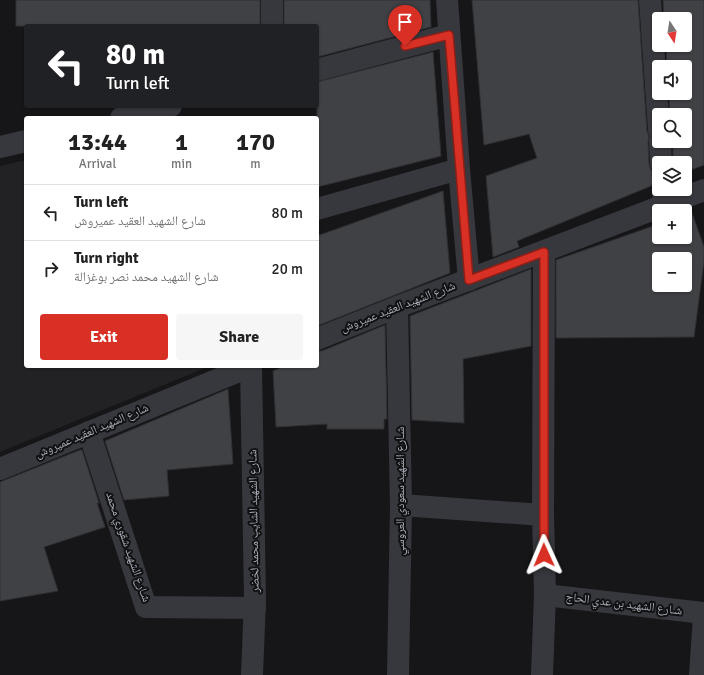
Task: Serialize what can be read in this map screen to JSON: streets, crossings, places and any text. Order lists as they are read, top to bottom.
{
  "streets": {
    "street": [
      "شارع الشهيد العقيد عميروش",
      "شـارع الشهيد سعودي العروسي",
      "شـارع الشهيد الشايب محمد لخضر",
      "شـارع الشهيد شقوري محمد",
      "شـارع الشهيد بن عدي الحاج"
    ]
  },
  "crossings": [
    ["شارع الشهيد العقيد عميروش", "شـارع الشهيد سعودي العروسي"],
    ["شارع الشهيد العقيد عميروش", "شـارع الشهيد شقوري محمد"],
    ["شـارع الشهيد الشايب محمد لخضر", "شـارع الشهيد شقوري محمد"]
  ],
  "north": "bottom",
  "page": {
    "map_buttons": ["+", "−"],
    "turn": ["80 m", "Turn left"],
    "eta": [
      "13:44",
      "Arrival",
      "1",
      "min",
      "170",
      "m"
    ],
    "list": [
      {
        "name": "Turn left",
        "note": "شارع الشهيد العقيد عميروش",
        "value": "80 m"
      },
      {
        "name": "Turn right",
        "note": "شارع الشهيد محمد نصر بوغزالة",
        "value": "20 m"
      }
    ],
    "buttons": ["Exit", "Share"]
  }
}
